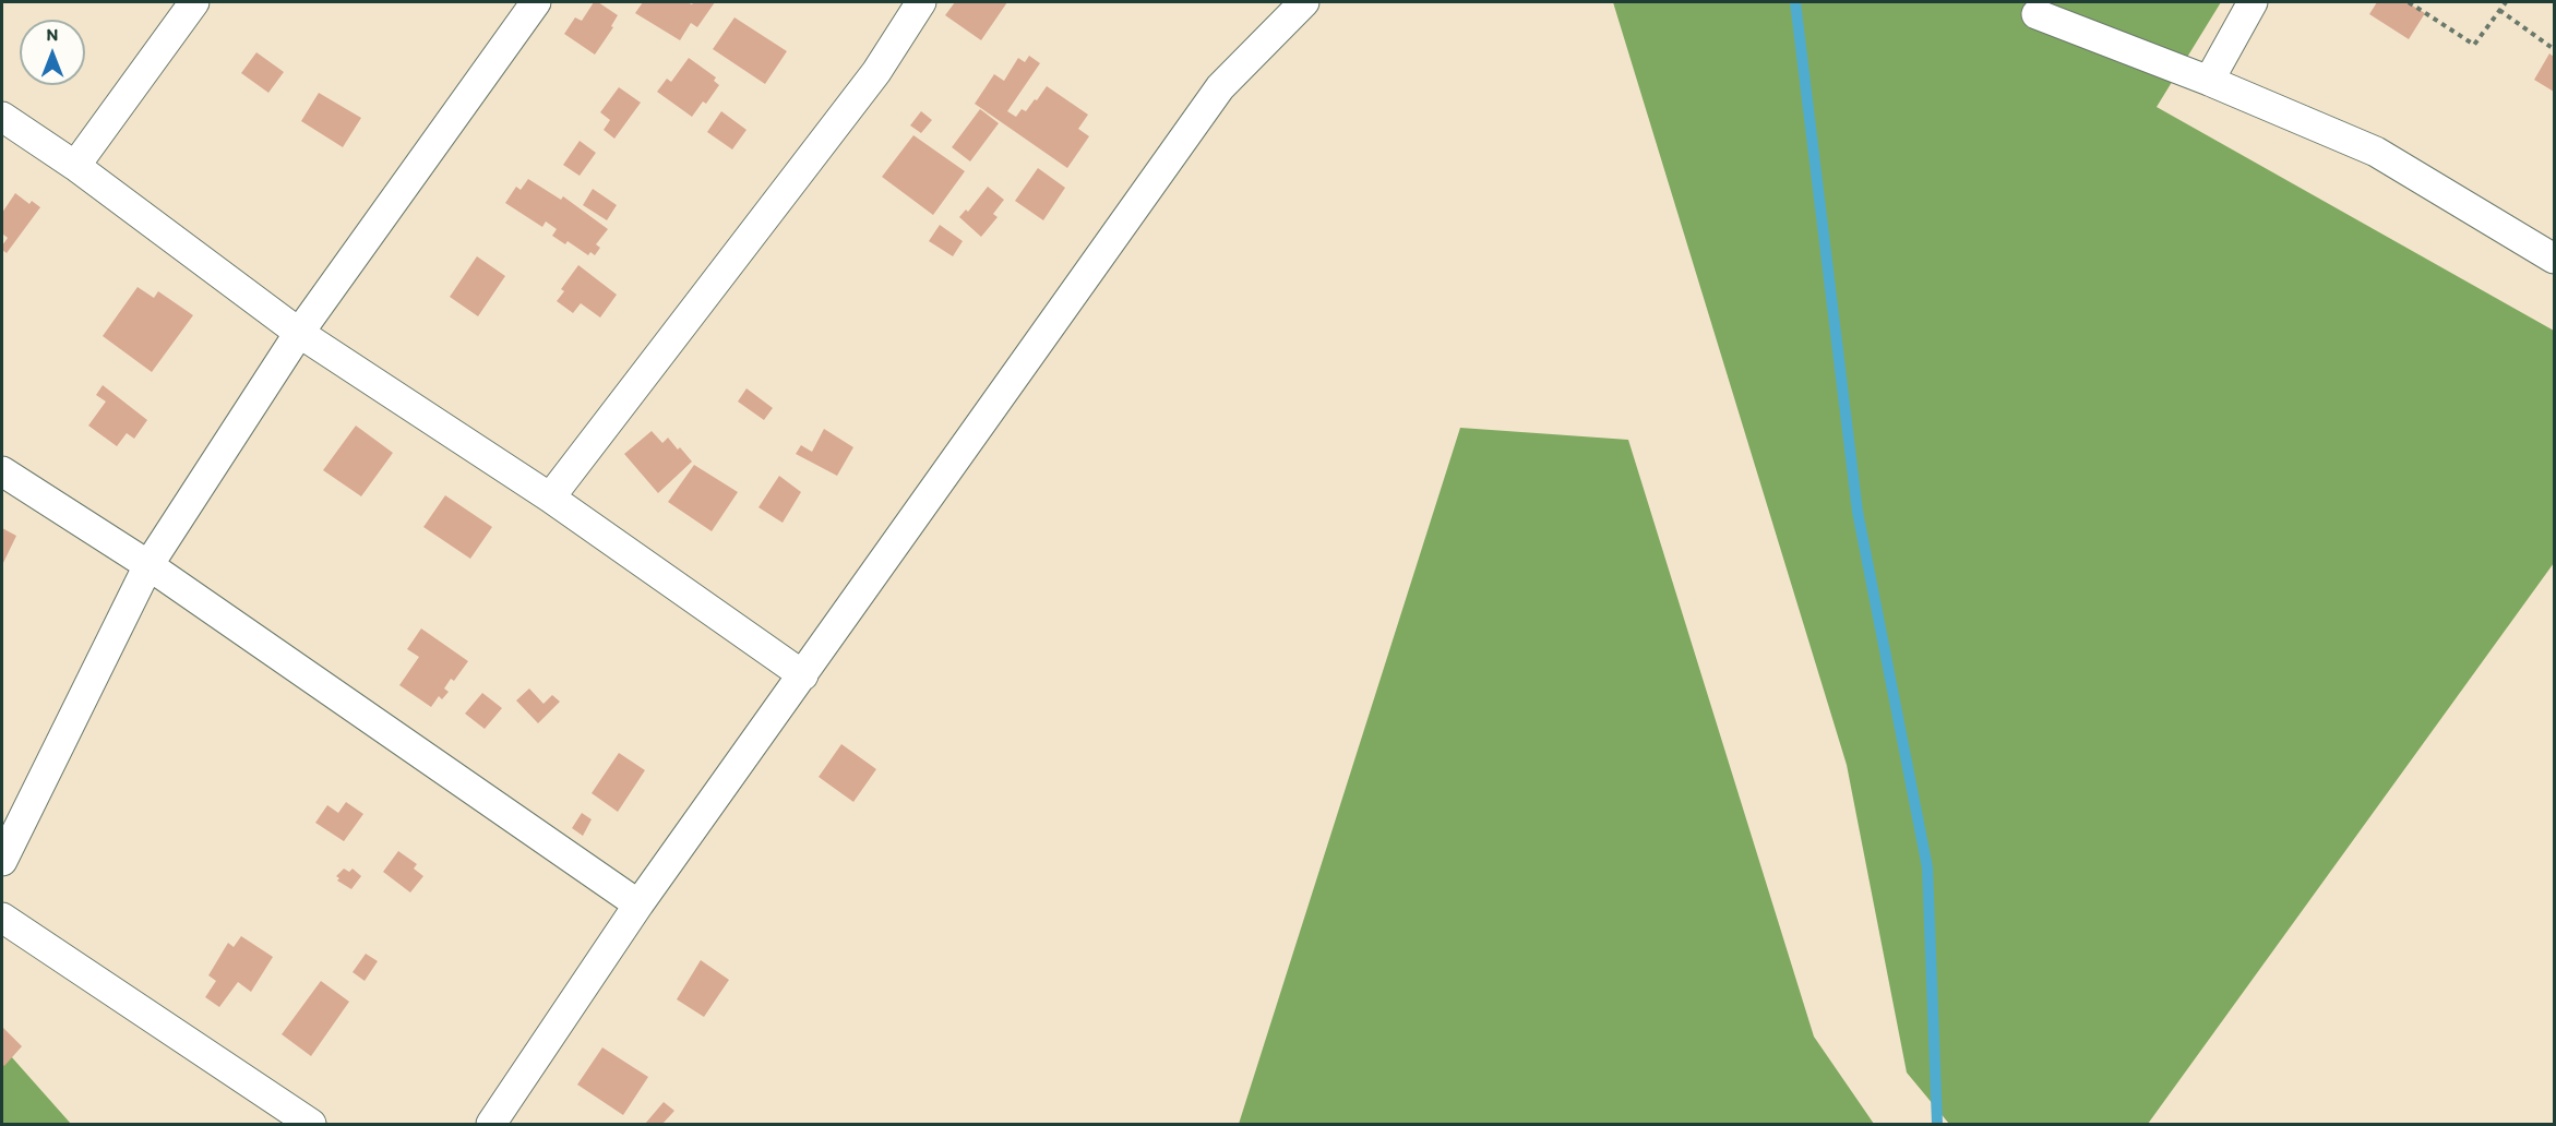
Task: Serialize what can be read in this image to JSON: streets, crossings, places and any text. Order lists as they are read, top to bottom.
{
  "north": "top"
}
